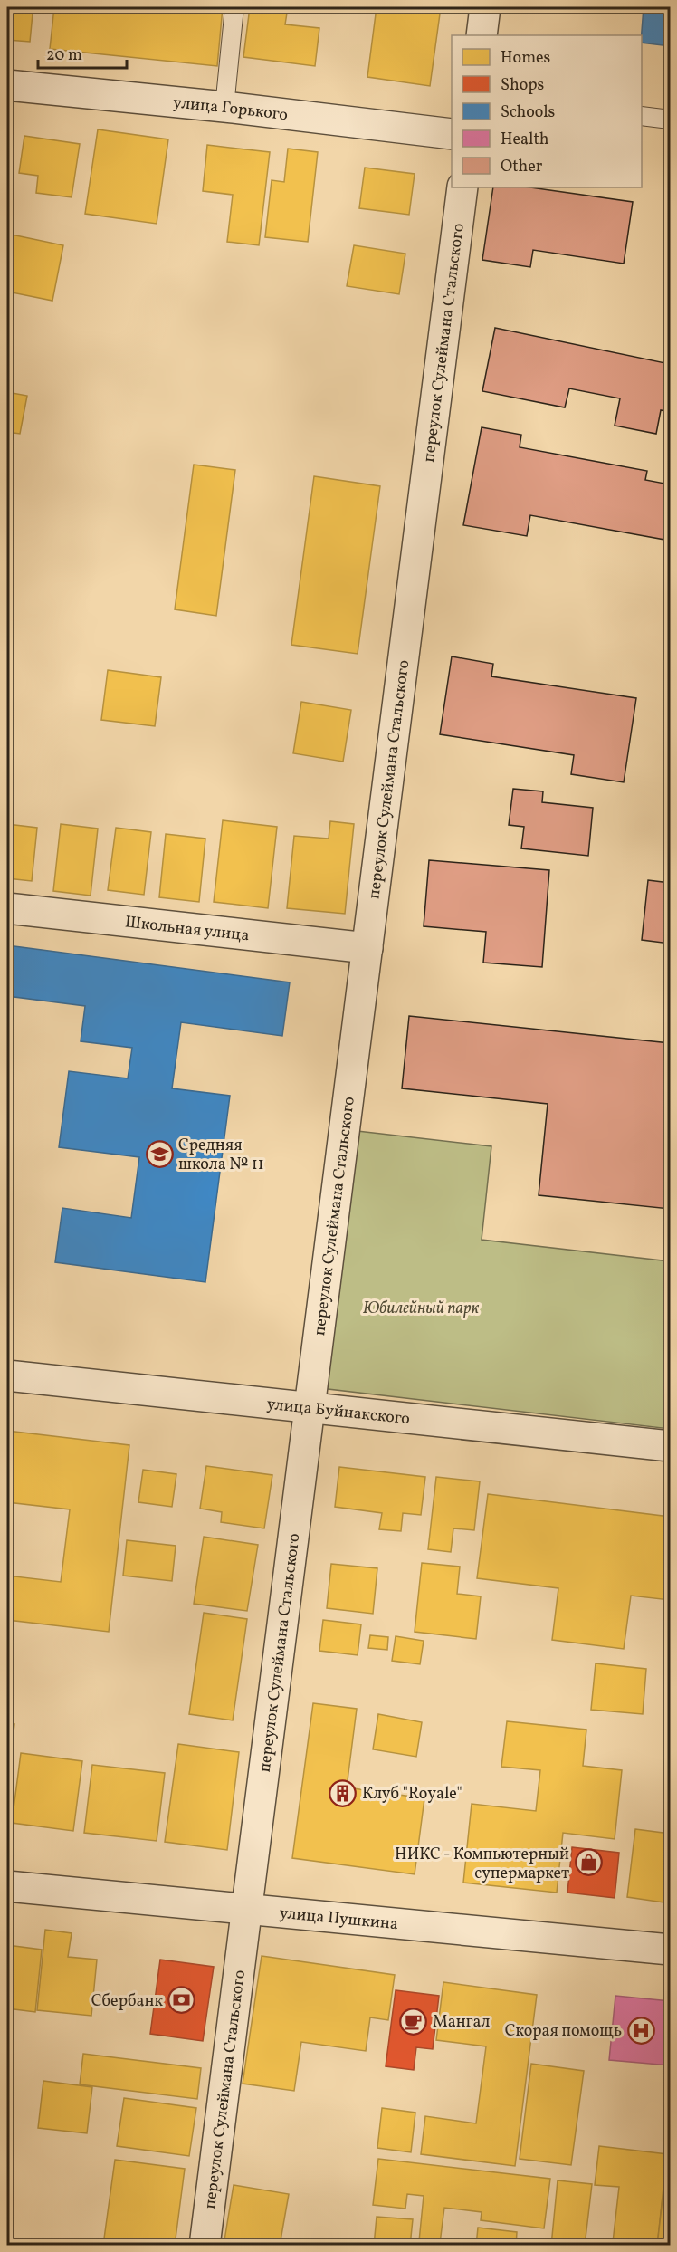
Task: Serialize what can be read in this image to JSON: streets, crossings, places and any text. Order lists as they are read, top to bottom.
{
  "streets": {
    "street": [
      "улица Горького",
      "переулок Сулеймана Стальского",
      "Школьная улица",
      "улица Буйнакского",
      "улица Пушкина"
    ]
  },
  "crossings": [
    ["переулок Сулеймана Стальского", "Школьная улица"],
    ["переулок Сулеймана Стальского", "улица Буйнакского"],
    ["переулок Сулеймана Стальского", "улица Пушкина"]
  ],
  "parks": ["Юбилейный парк"],
  "places": {
    "school or university": ["Средняя школа № 11"],
    "building": ["Клуб \"Royale\""],
    "shop": ["НИКС - Компьютерный супермаркет"],
    "bank": ["Сбербанк"],
    "cafe": ["Мангал"],
    "hospital": ["Скорая помощь"]
  },
  "legend": [
    "Homes",
    "Shops",
    "Schools",
    "Health",
    "Other"
  ],
  "scale_bar": "20 m"
}
